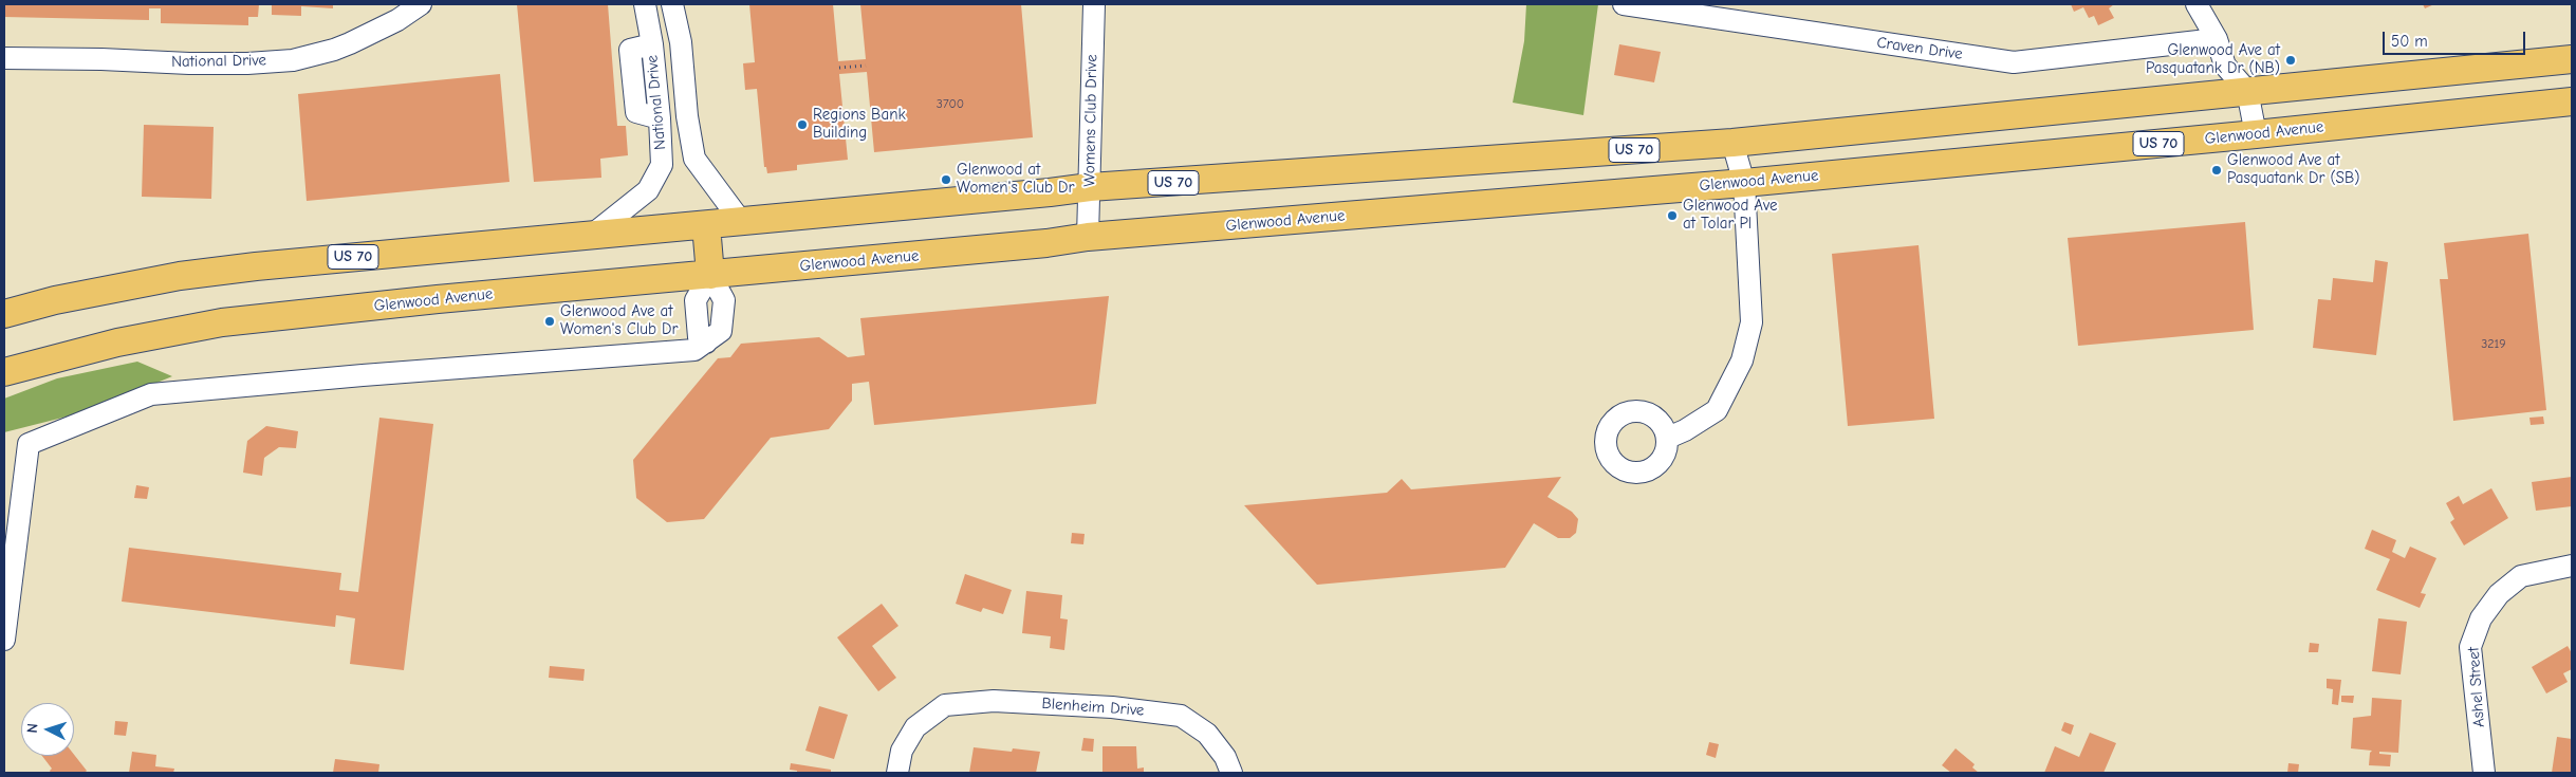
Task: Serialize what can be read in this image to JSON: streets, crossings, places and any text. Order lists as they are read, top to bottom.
{
  "streets": {
    "main road": ["Glenwood Avenue", "US 70"],
    "street": [
      "Craven Drive",
      "National Drive",
      "Womens Club Drive",
      "Ashel Street",
      "Blenheim Drive"
    ]
  },
  "crossings": [
    ["National Drive", "US 70"],
    ["Womens Club Drive", "Glenwood Avenue"],
    ["Womens Club Drive", "US 70"]
  ],
  "places": [
    "Glenwood Ave at Pasquatank Dr (NB)",
    "Regions Bank Building",
    "Glenwood Ave at Pasquatank Dr (SB)",
    "Glenwood at Women's Club Dr",
    "Glenwood Ave at Tolar Pl",
    "Glenwood Ave at Women's Club Dr"
  ],
  "house_numbers": ["3700", "3219"],
  "scale_bar": "50 m",
  "north": "left"
}
